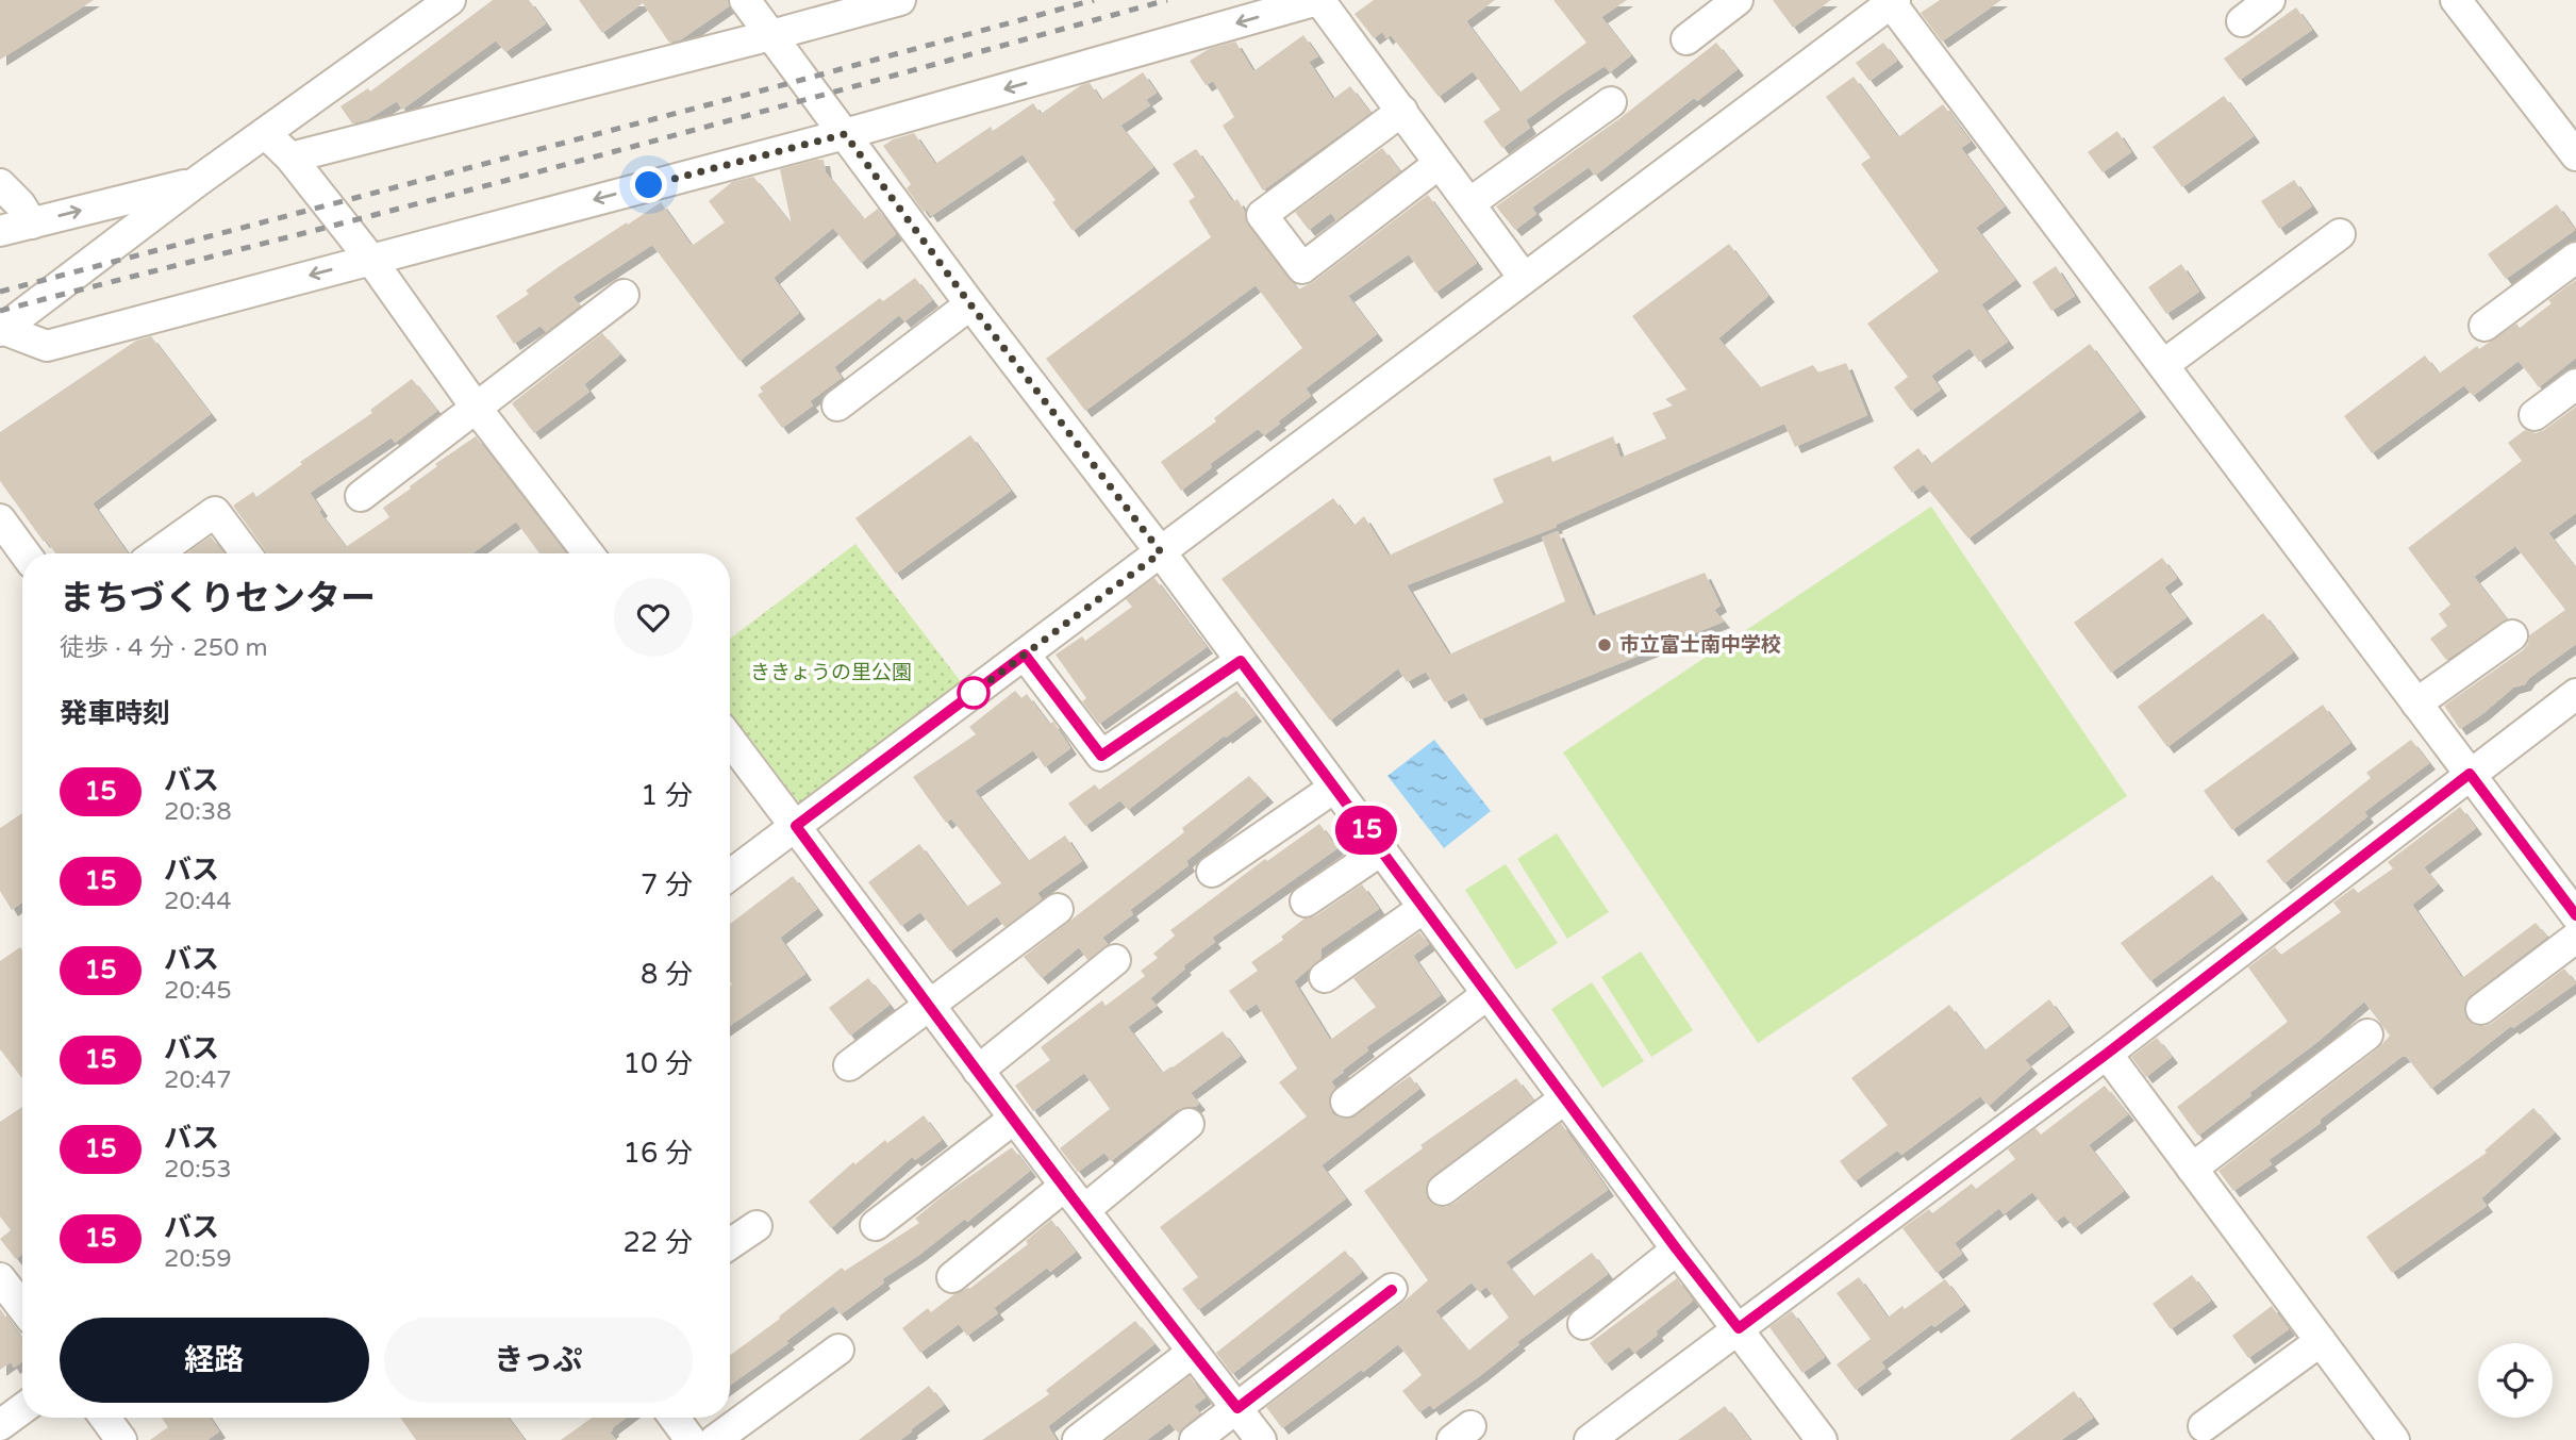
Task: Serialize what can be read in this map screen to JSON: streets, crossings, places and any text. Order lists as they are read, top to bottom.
{
  "parks": ["ききょうの里公園"],
  "places": ["市立富士南中学校"],
  "lines": ["bus line 15"],
  "page": {
    "on_map": "15",
    "heading": [
      ["まちづくりセンター", "徒歩 · 4 分 · 250 m"],
      "発車時刻"
    ],
    "list": [
      {
        "mark": "15",
        "name": "バス",
        "note": "20:38",
        "value": "1 分"
      },
      {
        "mark": "15",
        "name": "バス",
        "note": "20:44",
        "value": "7 分"
      },
      {
        "mark": "15",
        "name": "バス",
        "note": "20:45",
        "value": "8 分"
      },
      {
        "mark": "15",
        "name": "バス",
        "note": "20:47",
        "value": "10 分"
      },
      {
        "mark": "15",
        "name": "バス",
        "note": "20:53",
        "value": "16 分"
      },
      {
        "mark": "15",
        "name": "バス",
        "note": "20:59",
        "value": "22 分"
      }
    ],
    "buttons": ["経路", "きっぷ"]
  }
}
